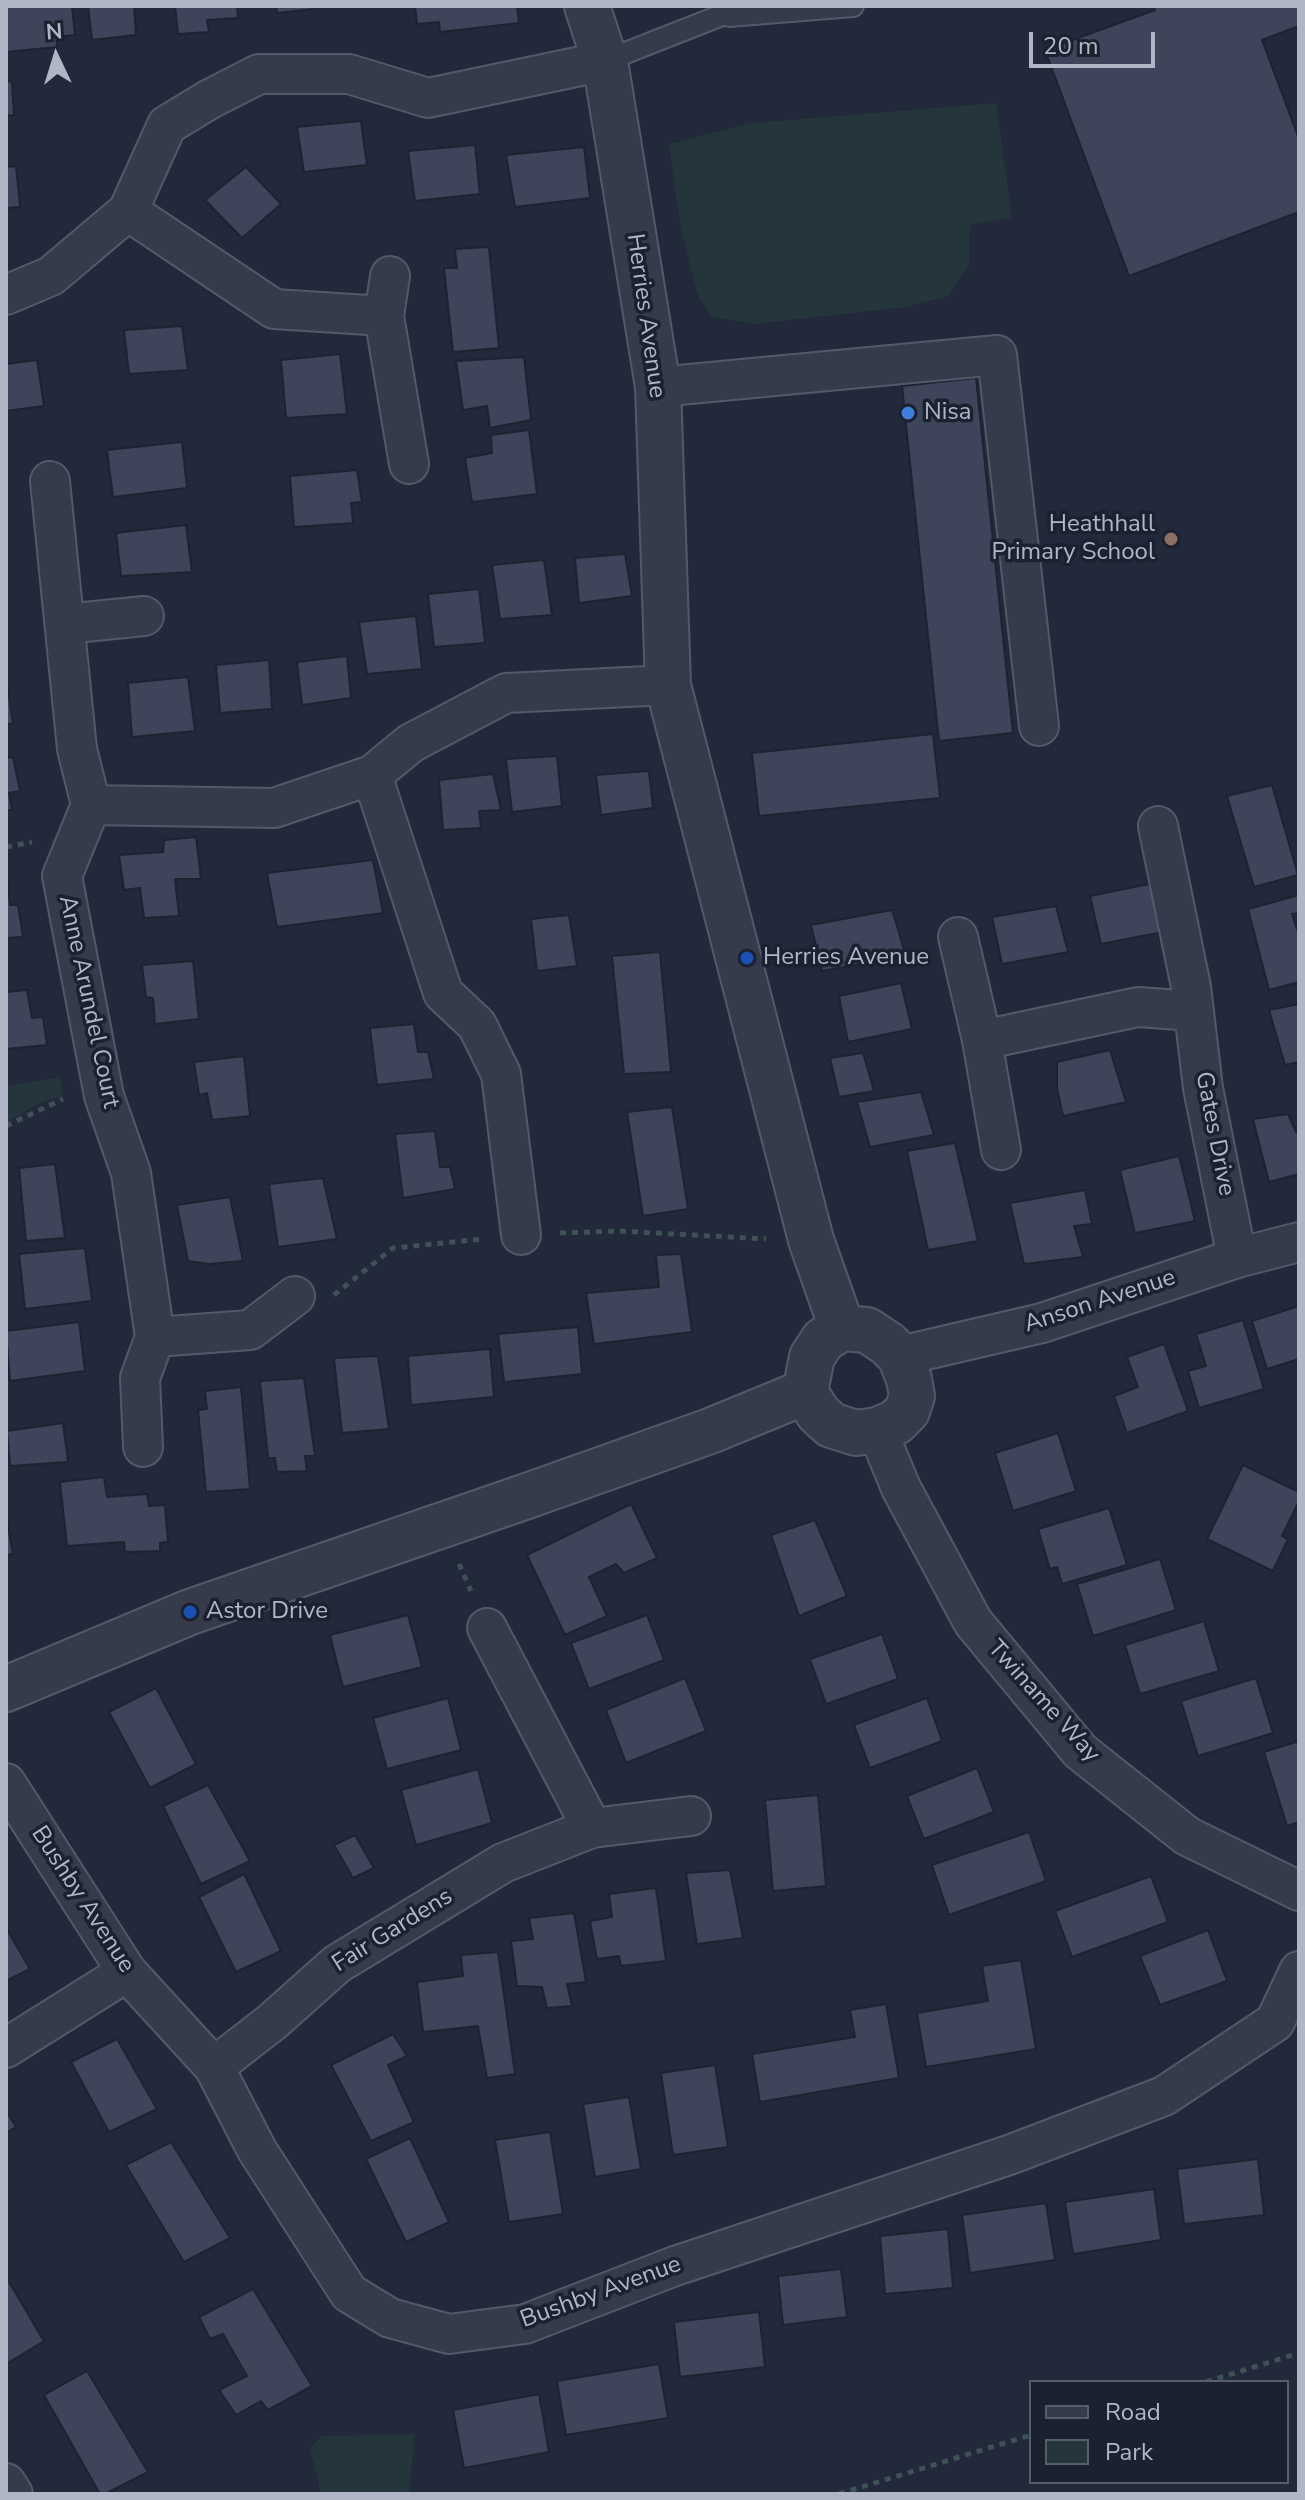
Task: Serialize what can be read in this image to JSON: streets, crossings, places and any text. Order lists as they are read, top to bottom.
{
  "streets": {
    "street": [
      "Herries Avenue",
      "Anne Arundel Court",
      "Gates Drive",
      "Anson Avenue",
      "Twiname Way",
      "Bushby Avenue",
      "Fair Gardens"
    ]
  },
  "crossings": [
    ["Herries Avenue", "Anson Avenue"],
    ["Herries Avenue", "Twiname Way"],
    ["Gates Drive", "Anson Avenue"],
    ["Anson Avenue", "Twiname Way"],
    ["Bushby Avenue", "Fair Gardens"]
  ],
  "places": [
    "Nisa",
    "Heathhall Primary School",
    "Herries Avenue",
    "Astor Drive"
  ],
  "legend": ["Road", "Park"],
  "scale_bar": "20 m",
  "north": "top"
}
